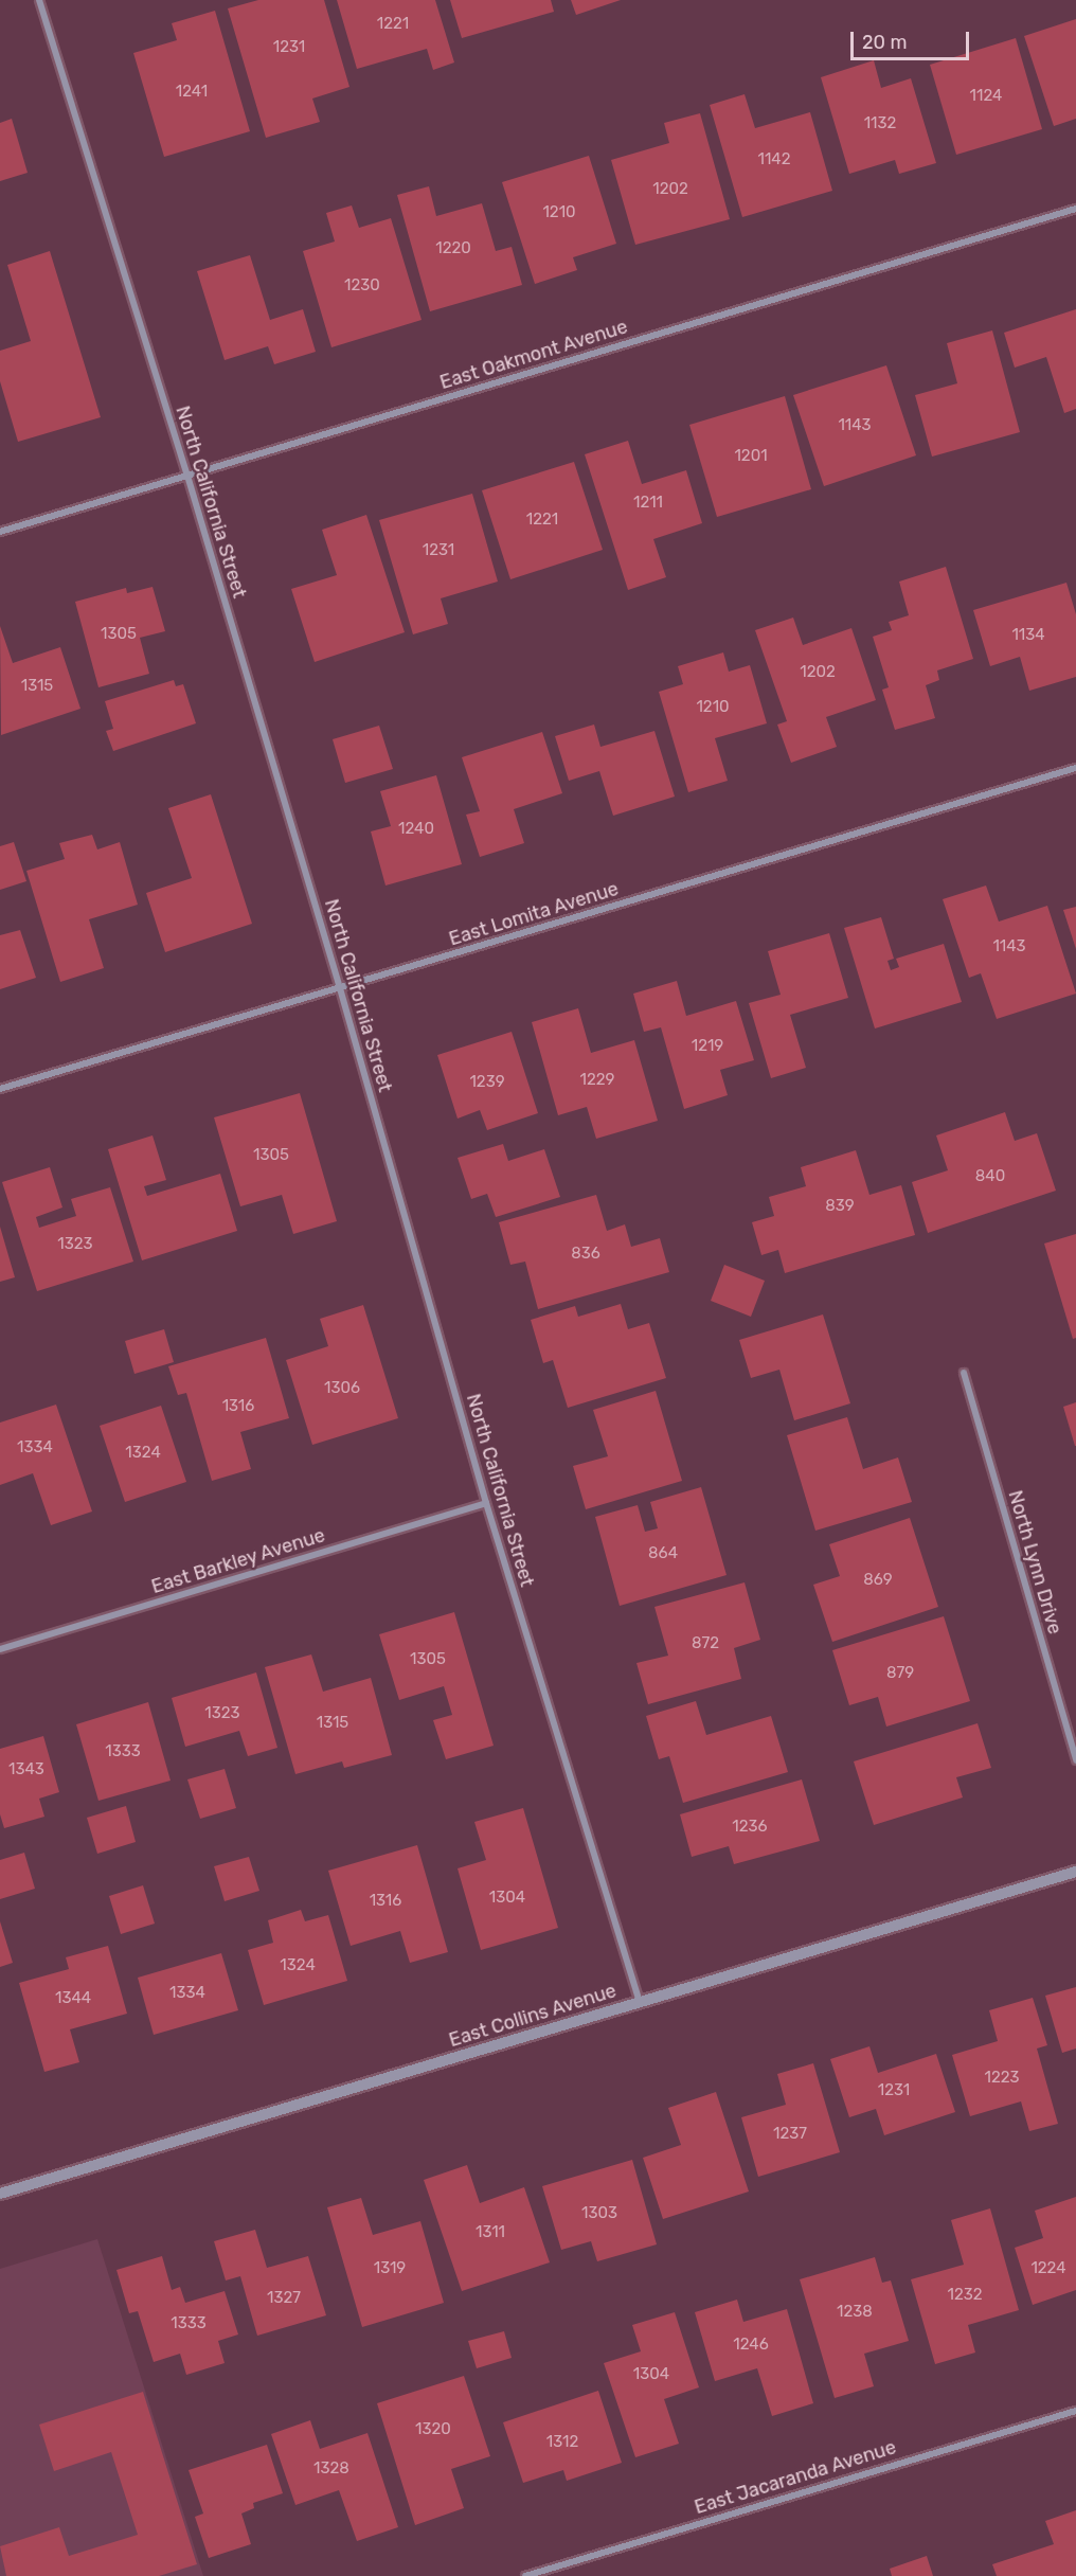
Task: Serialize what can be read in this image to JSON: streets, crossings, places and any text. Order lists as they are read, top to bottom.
{
  "streets": {
    "street": [
      "East Oakmont Avenue",
      "North California Street",
      "East Lomita Avenue",
      "East Barkley Avenue",
      "North Lynn Drive",
      "East Collins Avenue",
      "East Jacaranda Avenue"
    ]
  },
  "crossings": [
    ["East Oakmont Avenue", "North California Street"],
    ["North California Street", "East Lomita Avenue"],
    ["North California Street", "East Barkley Avenue"],
    ["North California Street", "East Collins Avenue"]
  ],
  "house_numbers": [
    "1221",
    "1231",
    "1241",
    "1124",
    "1132",
    "1142",
    "1202",
    "1210",
    "1220",
    "1230",
    "1143",
    "1201",
    "1211",
    "1221",
    "1231",
    "1305",
    "1134",
    "1202",
    "1315",
    "1210",
    "1240",
    "1143",
    "1219",
    "1229",
    "1239",
    "1305",
    "840",
    "839",
    "1323",
    "836",
    "1306",
    "1316",
    "1334",
    "1324",
    "864",
    "869",
    "872",
    "1305",
    "879",
    "1323",
    "1315",
    "1333",
    "1343",
    "1236",
    "1304",
    "1316",
    "1324",
    "1334",
    "1344",
    "1223",
    "1231",
    "1237",
    "1303",
    "1311",
    "1319",
    "1224",
    "1232",
    "1327",
    "1238",
    "1333",
    "1246",
    "1304",
    "1320",
    "1312",
    "1328"
  ],
  "scale_bar": "20 m"
}
